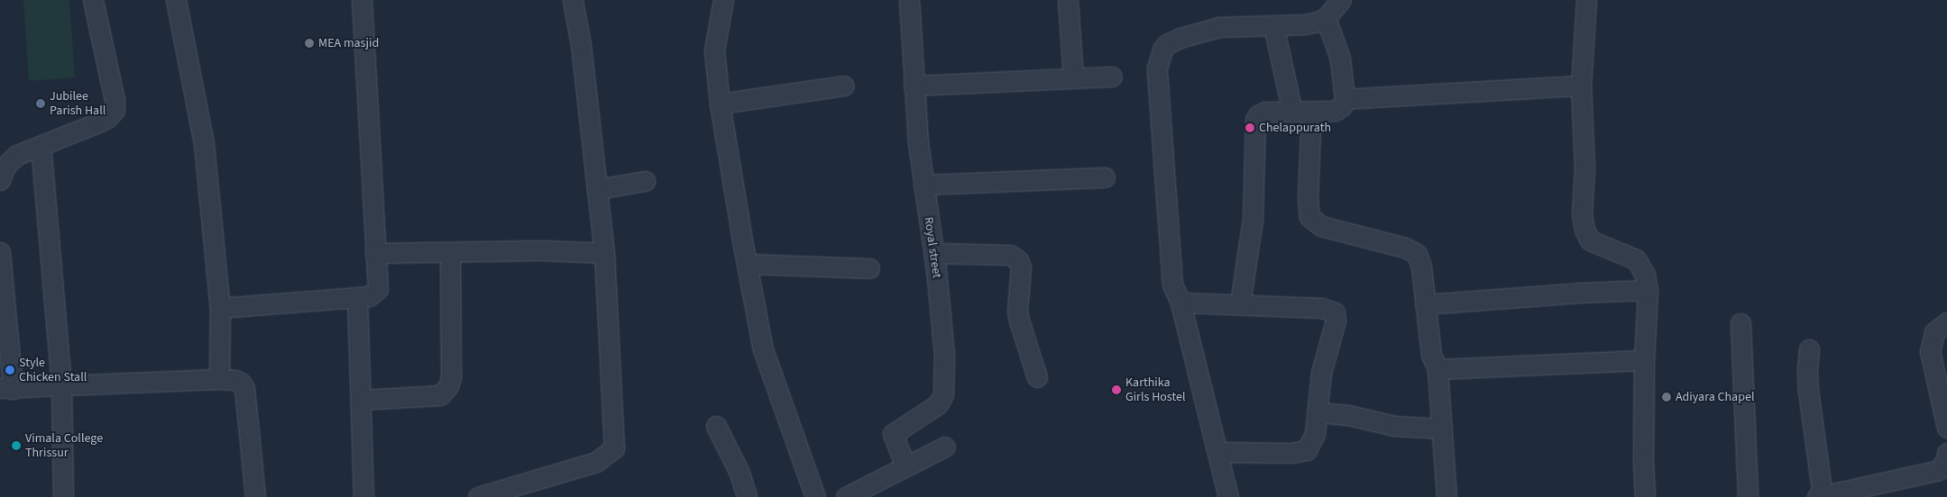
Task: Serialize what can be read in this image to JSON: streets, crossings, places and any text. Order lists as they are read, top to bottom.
{
  "streets": {
    "street": ["Royal street"]
  },
  "places": [
    "MEA masjid",
    "Jubilee Parish Hall",
    "Chelappurath",
    "Style Chicken Stall",
    "Karthika Girls Hostel",
    "Adiyara Chapel",
    "Vimala College Thrissur"
  ]
}
